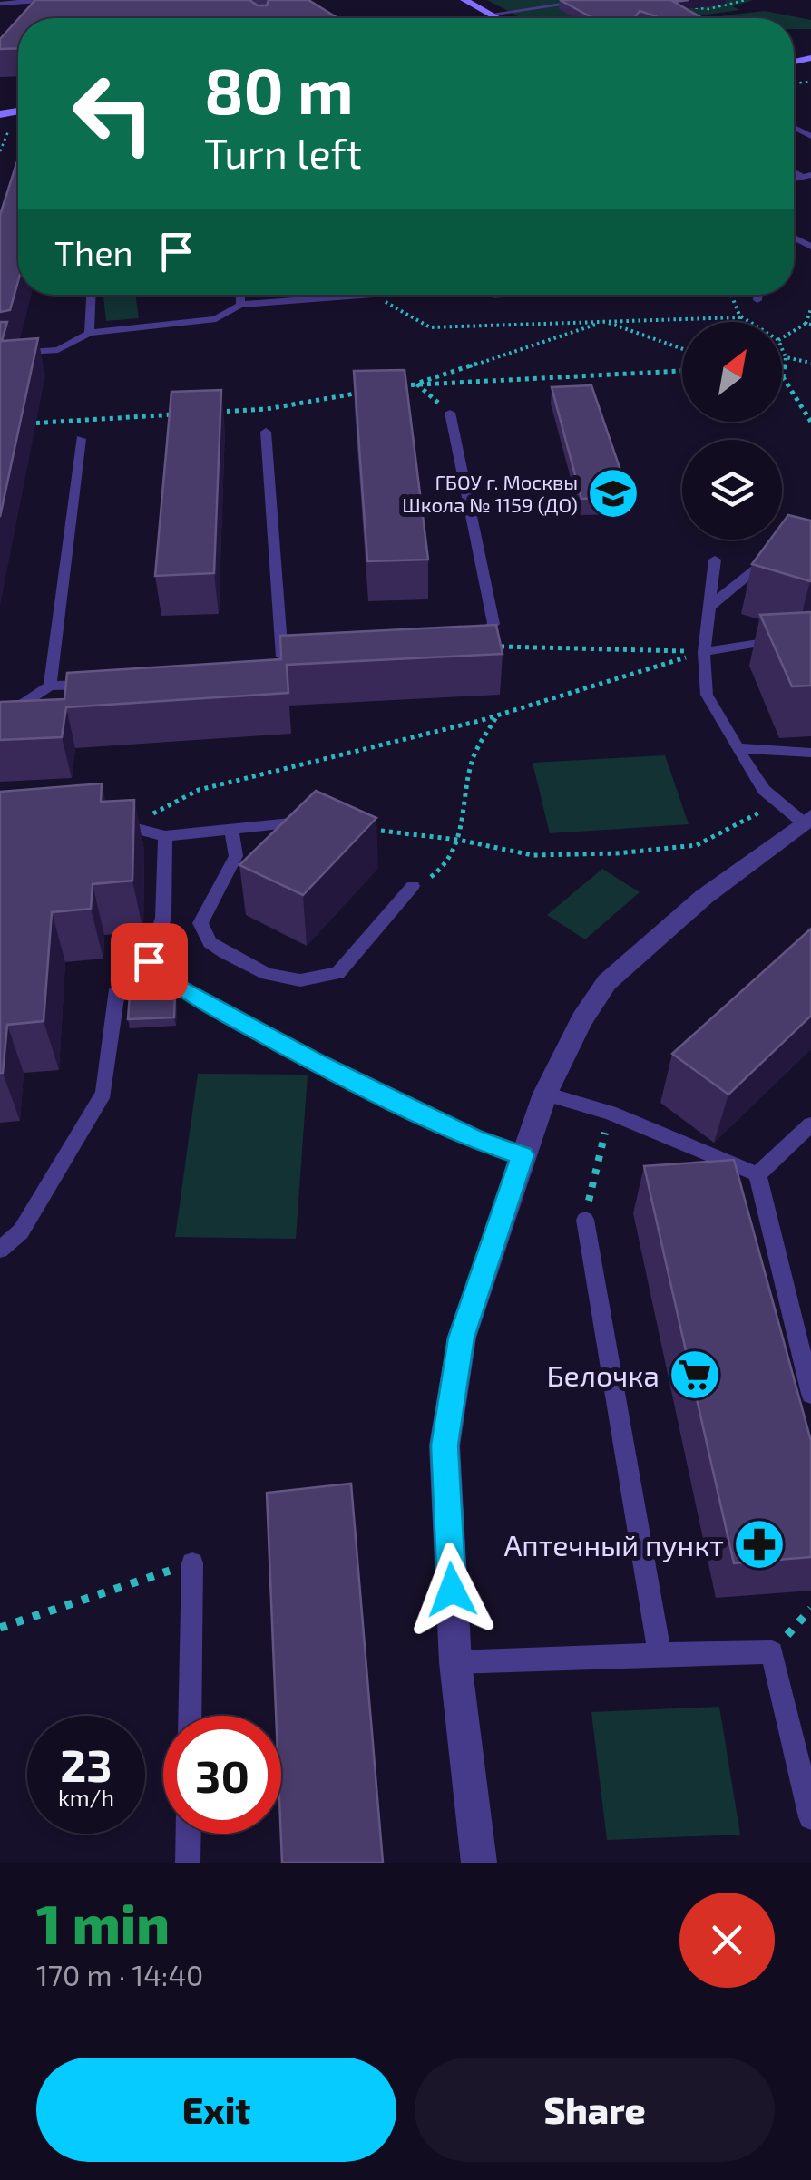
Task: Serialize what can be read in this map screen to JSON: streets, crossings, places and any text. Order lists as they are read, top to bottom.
{
  "places": {
    "school or university": ["ГБОУ г. Москвы Школа № 1159 (ДО)"],
    "supermarket": ["Белочка"],
    "pharmacy": ["Аптечный пункт"]
  },
  "north": "top right",
  "page": {
    "turn": ["80 m", "Turn left"],
    "then": "Then",
    "speed": "23 km/h",
    "limit": "30",
    "heading": ["1 min", "170 m · 14:40"],
    "buttons": ["Exit", "Share"]
  }
}
